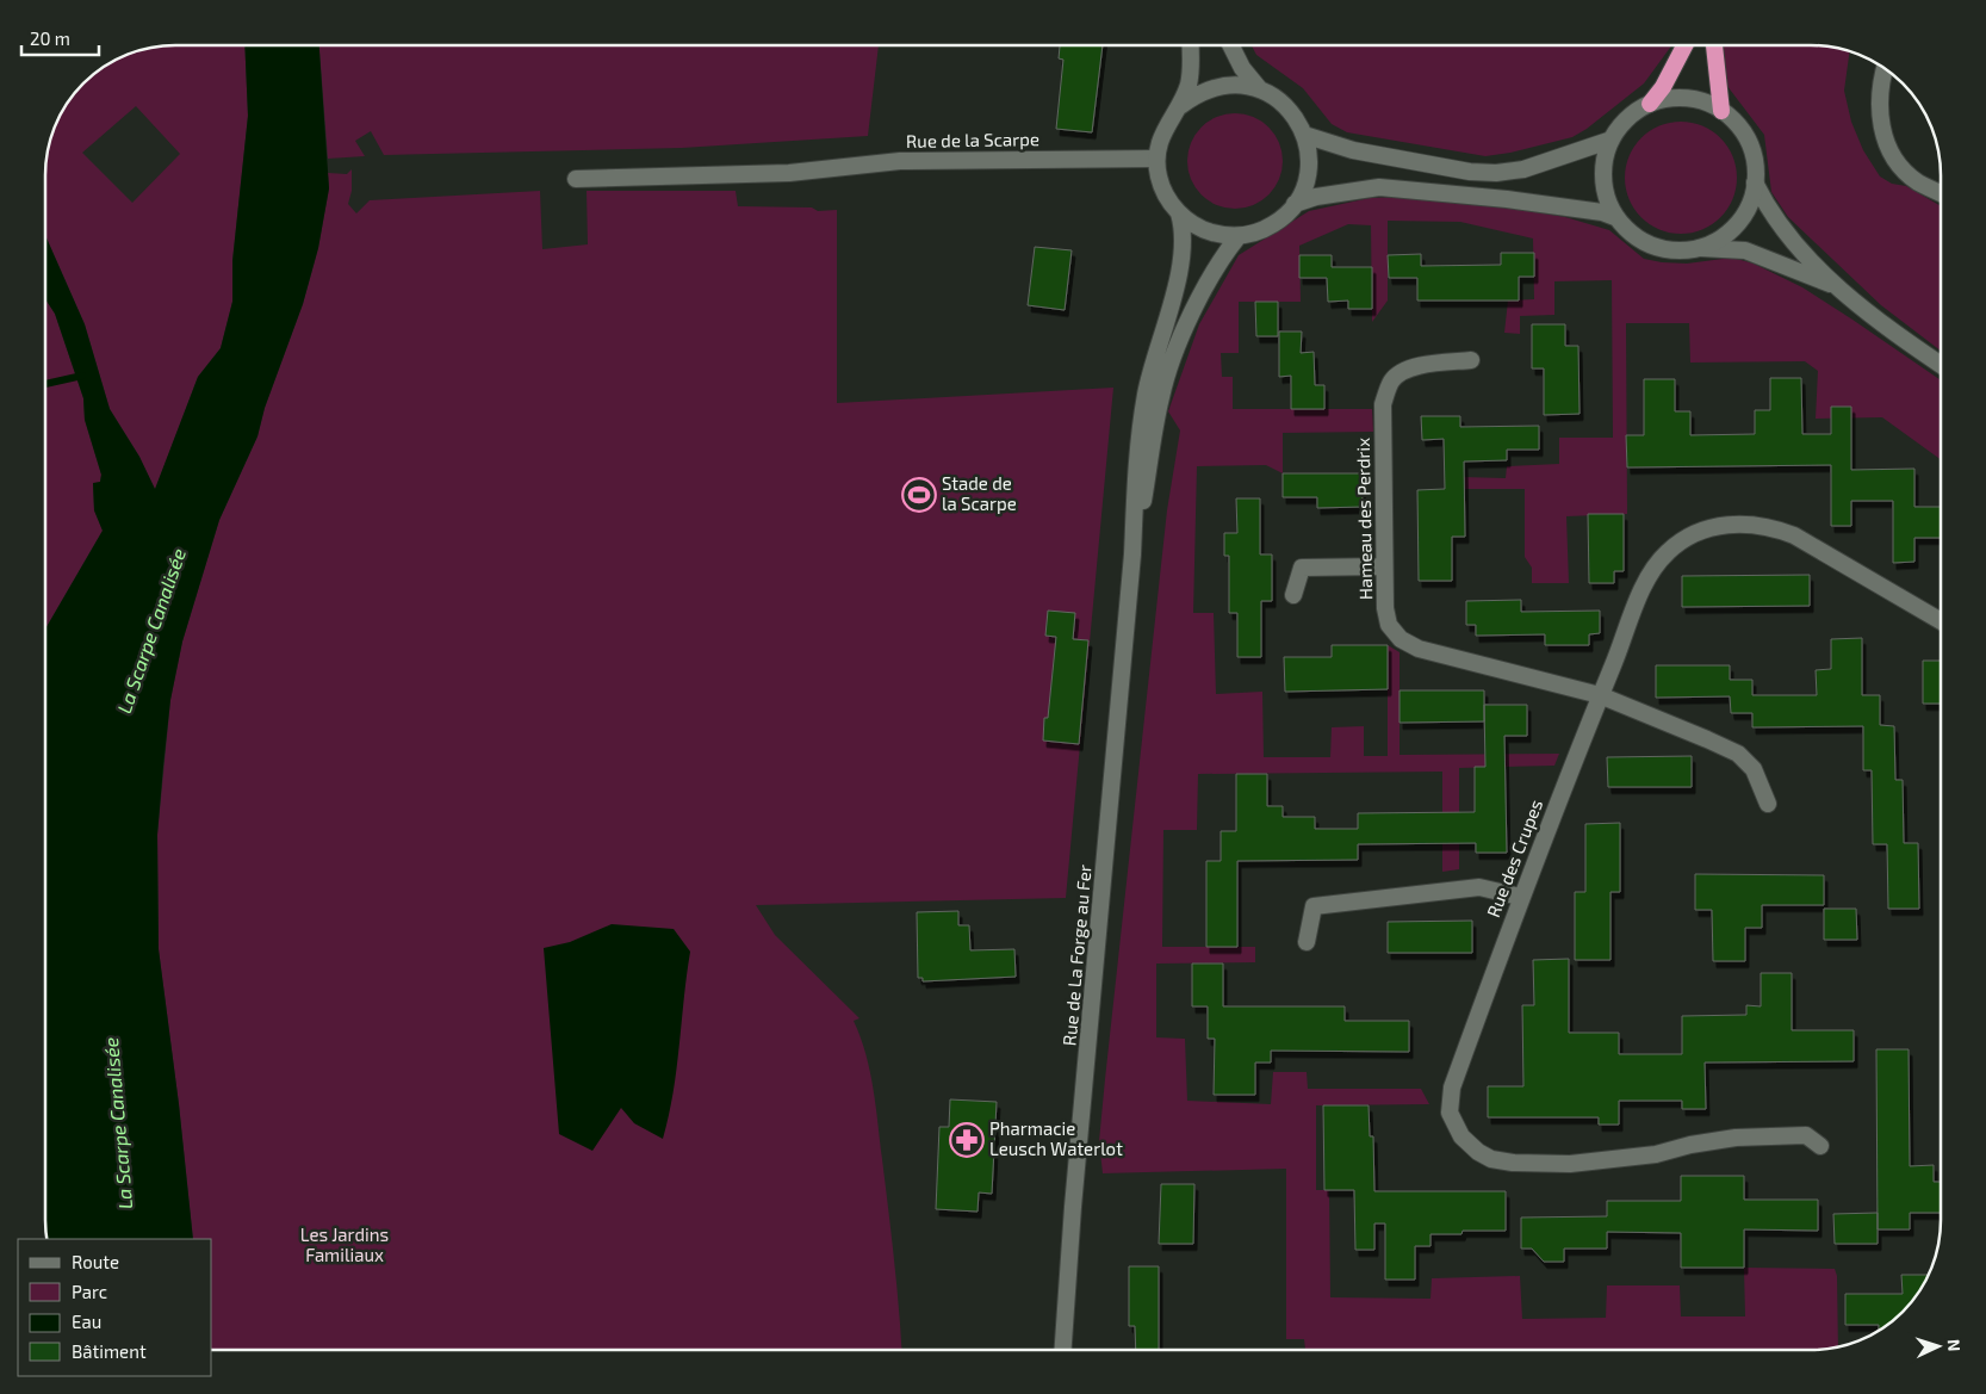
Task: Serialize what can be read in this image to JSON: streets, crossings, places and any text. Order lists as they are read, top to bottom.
{
  "streets": {
    "street": [
      "Rue de la Scarpe",
      "Hameau des Perdrix",
      "Rue des Crupes",
      "Rue de La Forge au Fer"
    ]
  },
  "crossings": [
    ["Hameau des Perdrix", "Rue des Crupes"]
  ],
  "water": ["La Scarpe Canalisée"],
  "parks": ["Les Jardins Familiaux"],
  "places": {
    "sports": ["Stade de la Scarpe"],
    "pharmacy": ["Pharmacie Leusch Waterlot"]
  },
  "legend": [
    "Route",
    "Parc",
    "Eau",
    "Bâtiment"
  ],
  "scale_bar": "20 m",
  "north": "right"
}
